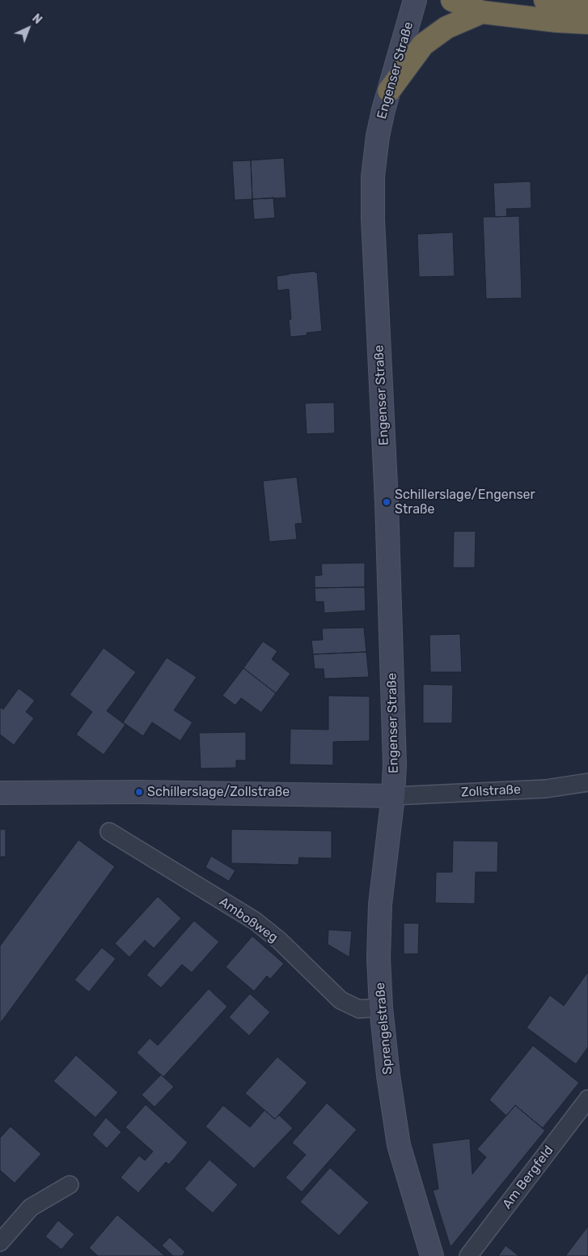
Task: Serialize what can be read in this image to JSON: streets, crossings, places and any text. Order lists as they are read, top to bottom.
{
  "streets": {
    "main road": ["Engenser Straße", "Sprengelstraße"],
    "street": ["Zollstraße", "Amboßweg", "Am Bergfeld"]
  },
  "crossings": [
    ["Engenser Straße", "Zollstraße"],
    ["Engenser Straße", "Sprengelstraße"],
    ["Zollstraße", "Sprengelstraße"],
    ["Amboßweg", "Sprengelstraße"]
  ],
  "places": ["Schillerslage/Engenser Straße", "Schillerslage/Zollstraße"],
  "north": "top right"
}
